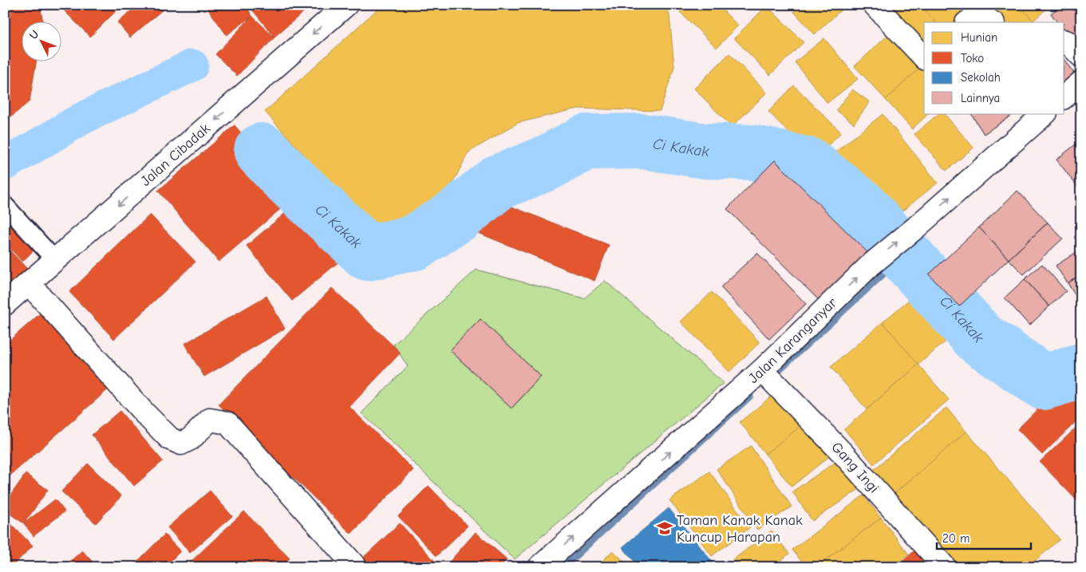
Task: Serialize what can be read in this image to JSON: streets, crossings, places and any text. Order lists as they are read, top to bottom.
{
  "streets": {
    "street": ["Jalan Cibadak", "Jalan Karanganyar", "Gang Ingi"]
  },
  "crossings": [
    ["Jalan Karanganyar", "Gang Ingi"]
  ],
  "one_way": ["Jalan Cibadak", "Jalan Karanganyar"],
  "water": ["Ci Kakak"],
  "places": {
    "school or university": ["Taman Kanak Kanak Kuncup Harapan"]
  },
  "legend": [
    "Hunian",
    "Toko",
    "Sekolah",
    "Lainnya"
  ],
  "scale_bar": "20 m",
  "north": "top left"
}
